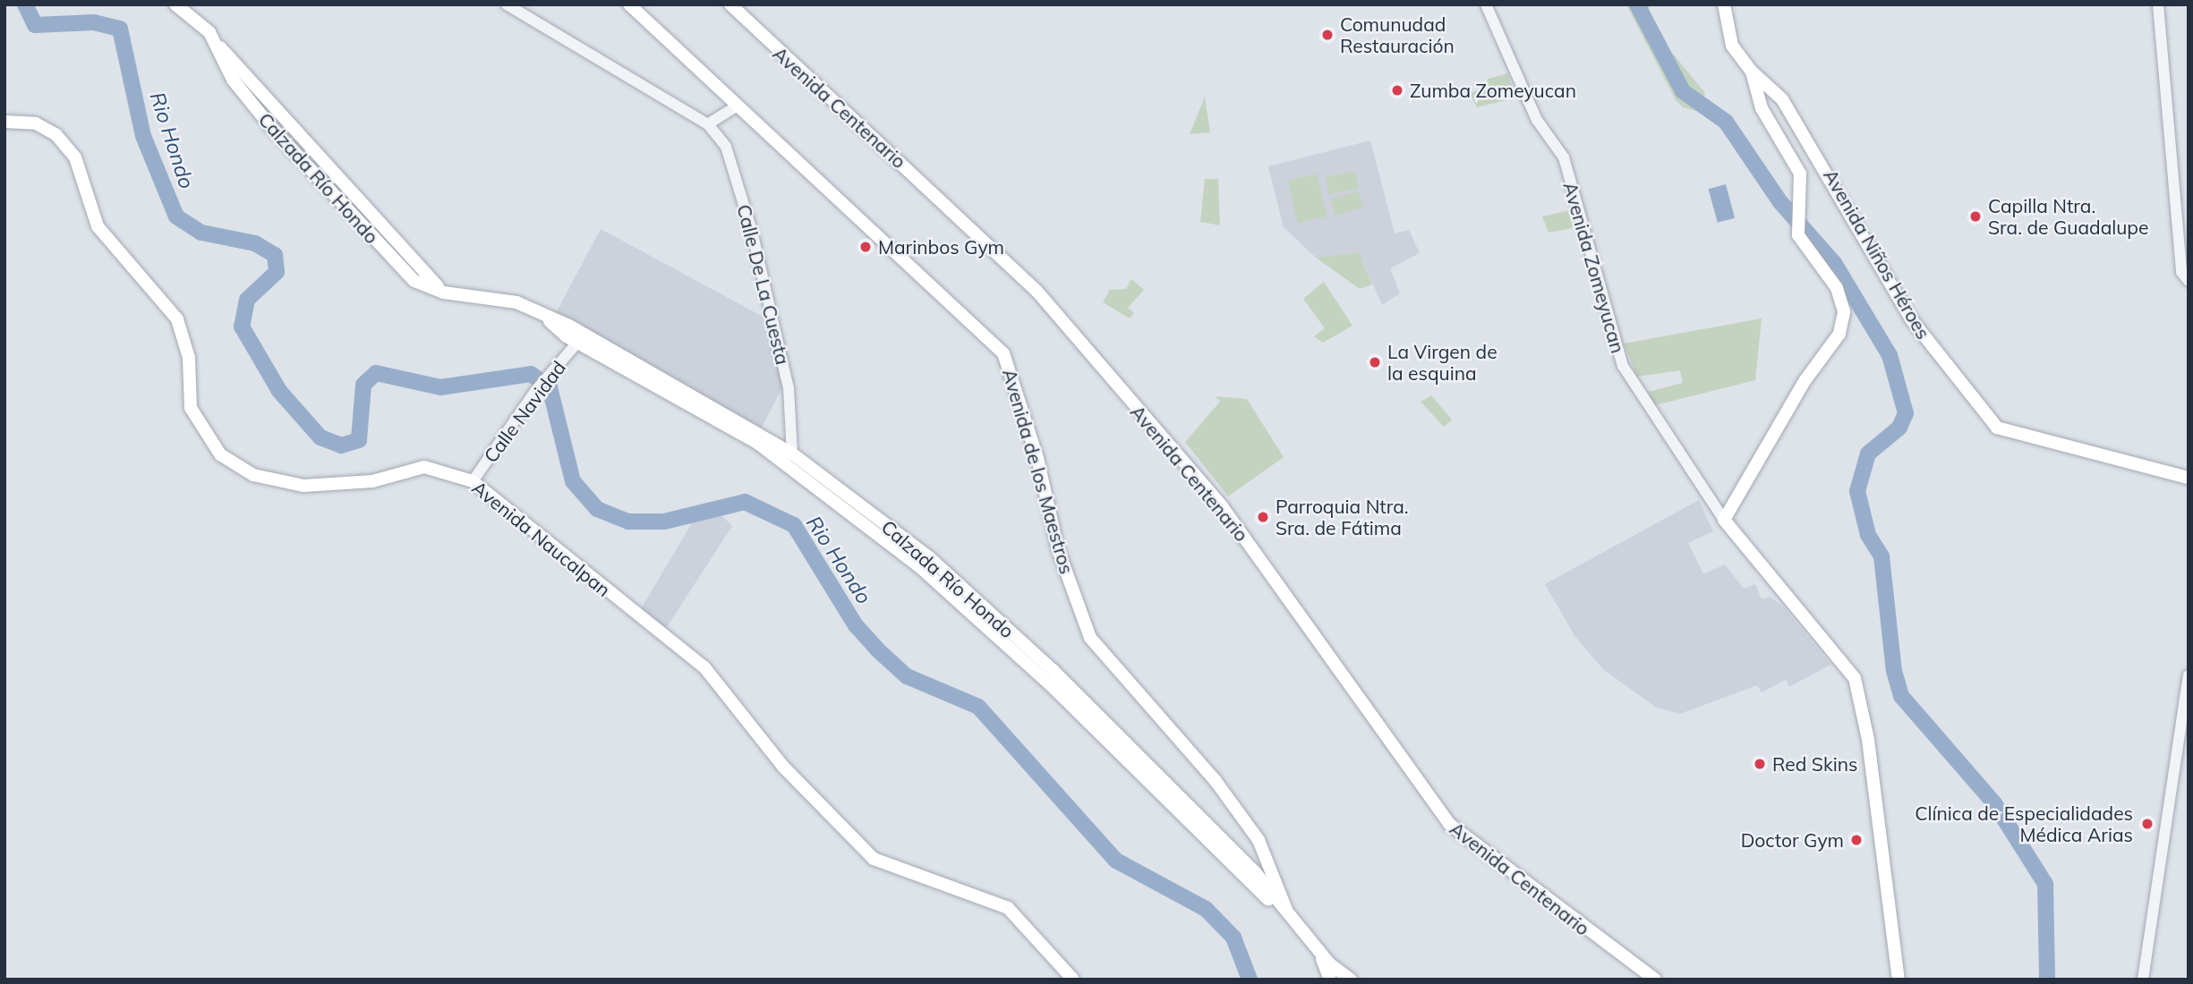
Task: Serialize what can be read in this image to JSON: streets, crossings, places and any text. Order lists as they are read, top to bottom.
{
  "streets": {
    "main road": [
      "Avenida Centenario",
      "Calzada Río Hondo",
      "Avenida Niños Héroes",
      "Avenida de los Maestros",
      "Avenida Naucalpan"
    ],
    "street": ["Avenida Zomeyucan", "Calle De La Cuesta", "Calle Navidad"]
  },
  "crossings": [
    ["Calzada Río Hondo", "Calle De La Cuesta"],
    ["Calzada Río Hondo", "Calle Navidad"],
    ["Calzada Río Hondo", "Avenida de los Maestros"],
    ["Calle Navidad", "Avenida Naucalpan"]
  ],
  "water": ["Rio Hondo"],
  "places": [
    "Comunudad Restauración",
    "Zumba Zomeyucan",
    "Capilla Ntra. Sra. de Guadalupe",
    "Marinbos Gym",
    "La Virgen de la esquina",
    "Parroquia Ntra. Sra. de Fátima",
    "Red Skins",
    "Clínica de Especialidades Médica Arias",
    "Doctor Gym"
  ]
}
